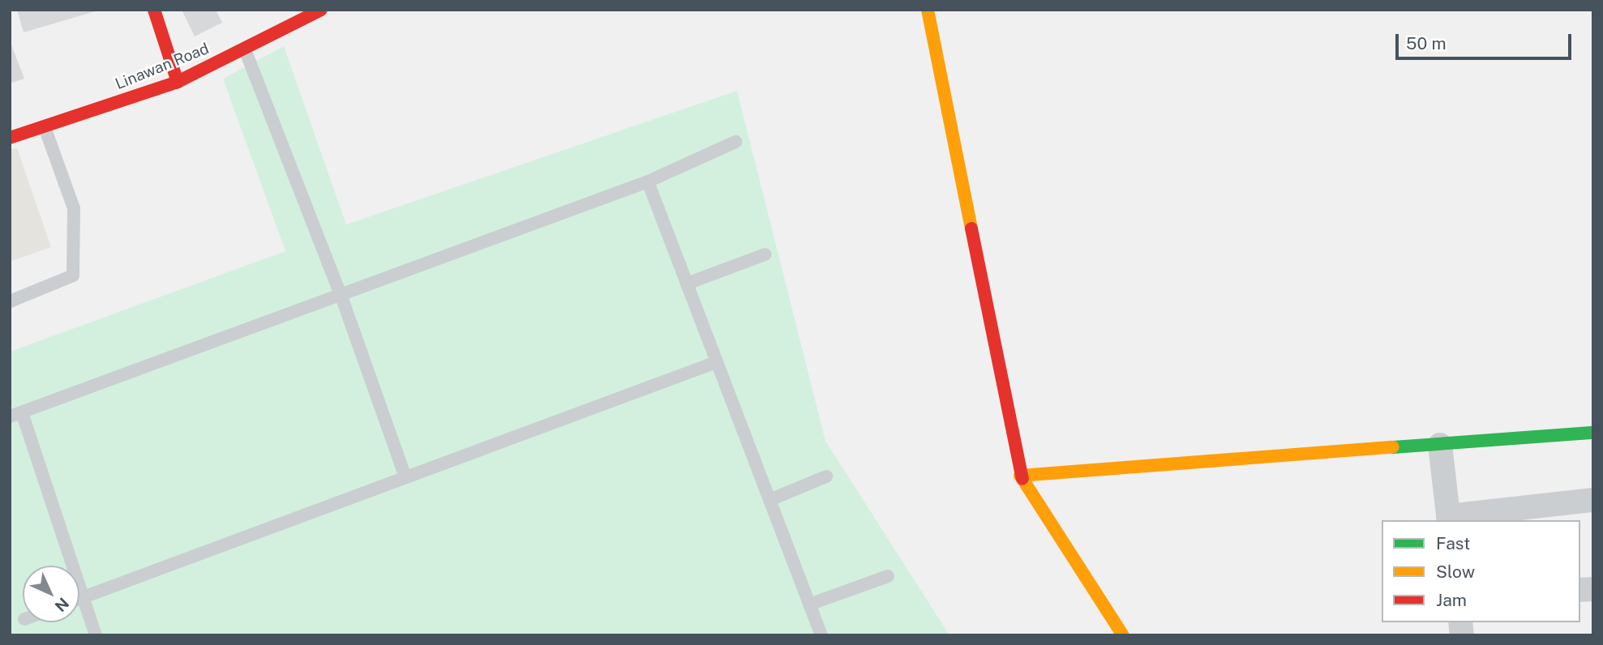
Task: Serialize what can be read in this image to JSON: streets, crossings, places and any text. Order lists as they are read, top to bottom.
{
  "streets": {
    "street": ["Linawan Road"]
  },
  "legend": ["Fast", "Slow", "Jam"],
  "scale_bar": "50 m",
  "north": "bottom right"
}
